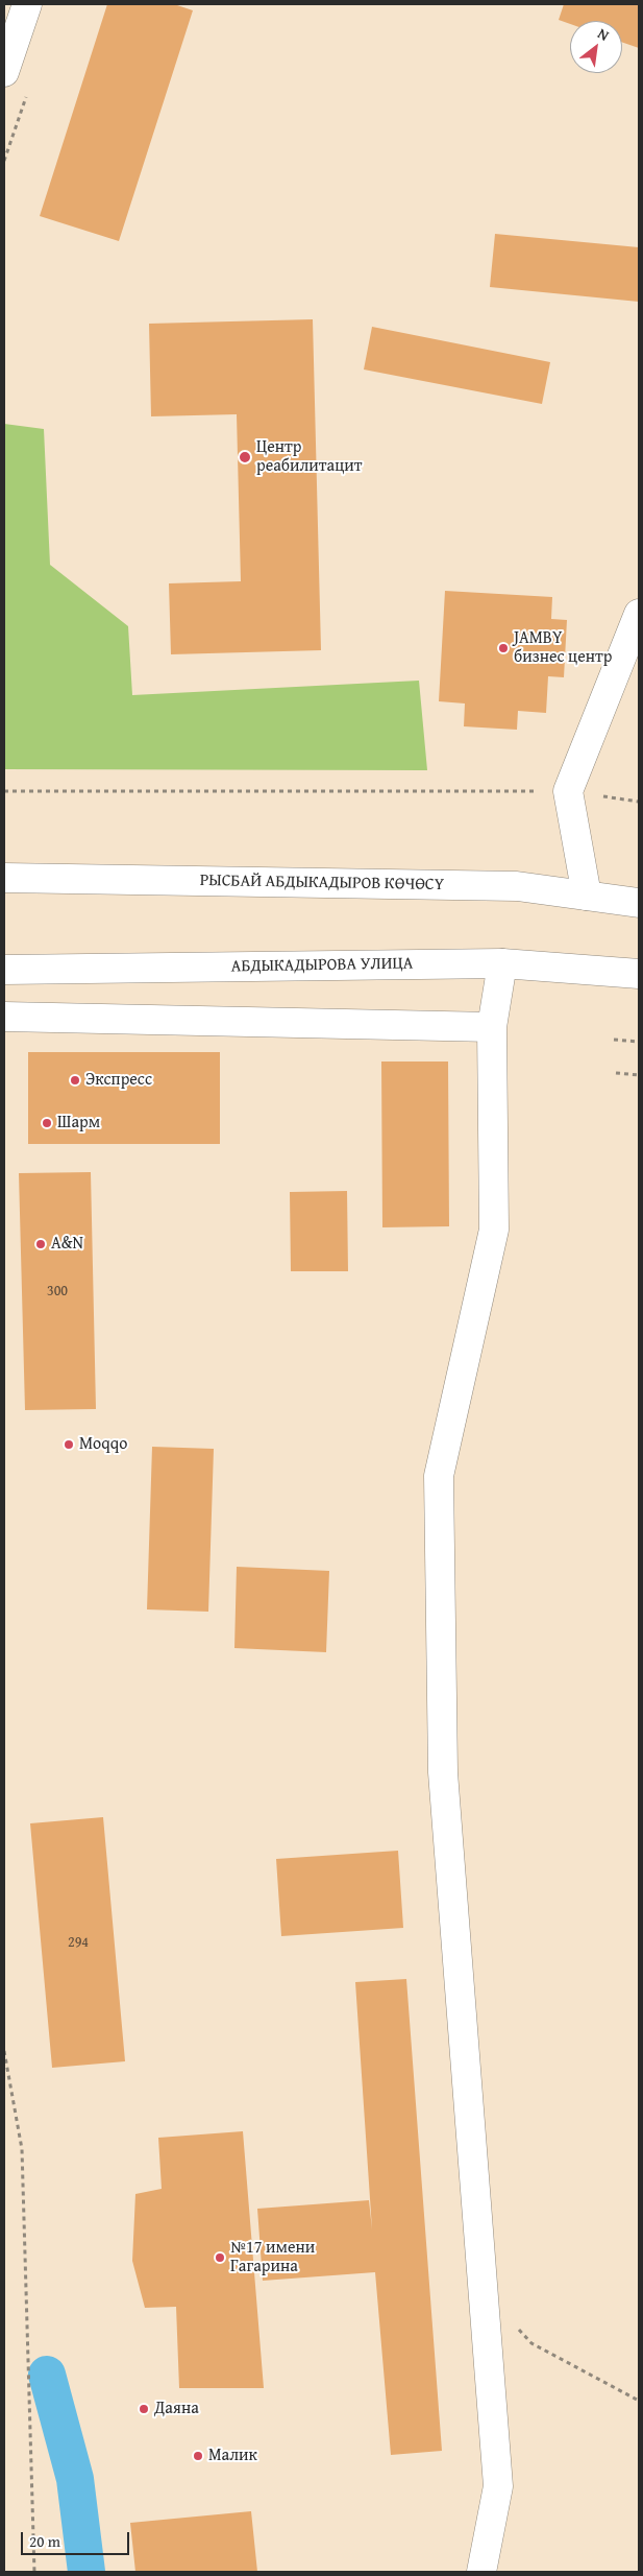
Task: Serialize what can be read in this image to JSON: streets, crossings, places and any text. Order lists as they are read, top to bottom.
{
  "streets": {
    "main road": ["РЫСБАЙ АБДЫКАДЫРОВ КӨЧӨСҮ", "АБДЫКАДЫРОВА УЛИЦА"]
  },
  "places": [
    "Центр реабилитацит",
    "JAMBY бизнес центр",
    "Экспресс",
    "Шарм",
    "A&N",
    "Moqqo",
    "№17 имени Гагарина",
    "Даяна",
    "Малик"
  ],
  "house_numbers": ["300", "294"],
  "scale_bar": "20 m",
  "north": "top right"
}
